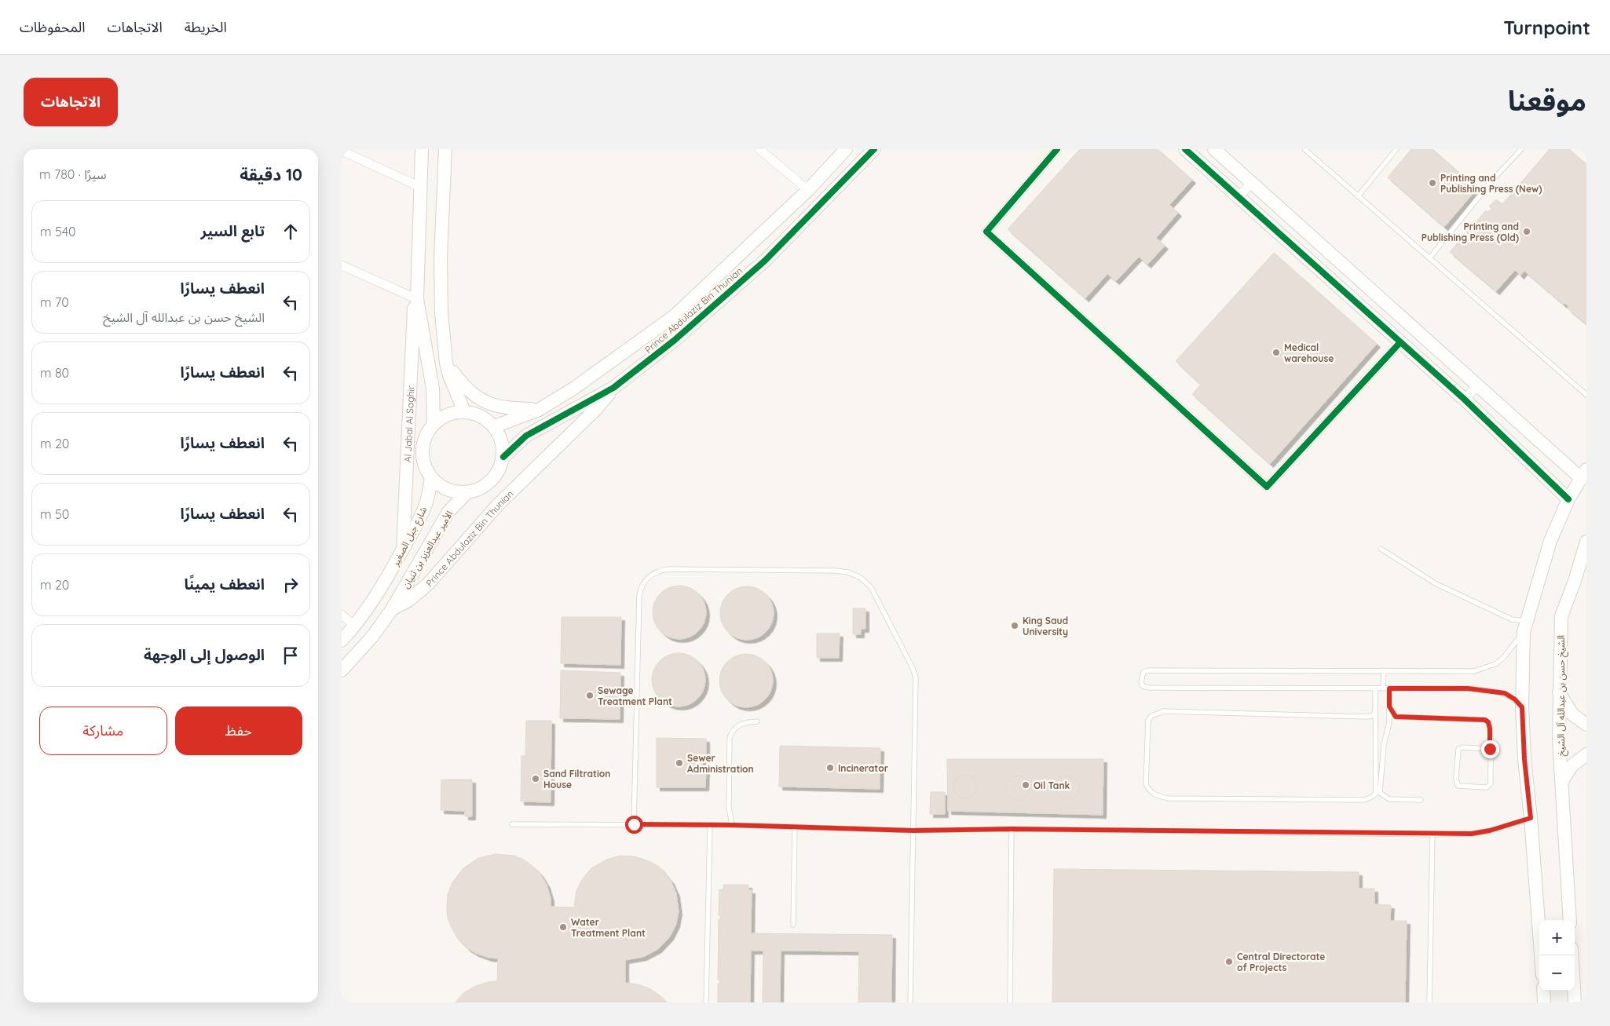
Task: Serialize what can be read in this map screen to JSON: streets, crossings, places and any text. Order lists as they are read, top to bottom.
{
  "streets": {
    "street": [
      "Prince Abdulaziz Bin Thunian",
      "Al Jabal Al Saghir",
      "شارع جبل الصغير",
      "الأمير عبدالعزيز بن ثنيان",
      "الشيخ حسن بن عبدالله آل الشيخ"
    ]
  },
  "crossings": [
    ["Prince Abdulaziz Bin Thunian", "Al Jabal Al Saghir"],
    ["Prince Abdulaziz Bin Thunian", "شارع جبل الصغير"],
    ["Prince Abdulaziz Bin Thunian", "الأمير عبدالعزيز بن ثنيان"],
    ["Al Jabal Al Saghir", "شارع جبل الصغير"],
    ["Al Jabal Al Saghir", "الأمير عبدالعزيز بن ثنيان"],
    ["شارع جبل الصغير", "الأمير عبدالعزيز بن ثنيان"]
  ],
  "places": [
    "Printing and Publishing Press (New)",
    "Printing and Publishing Press (Old)",
    "Medical warehouse",
    "King Saud University",
    "Sewage Treatment Plant",
    "Sewer Administration",
    "Incinerator",
    "Sand Filtration House",
    "Oil Tank",
    "Water Treatment Plant",
    "Central Directorate of Projects"
  ],
  "page": {
    "header": "Turnpoint",
    "nav": ["الخريطة", "الاتجاهات", "المحفوظات"],
    "title": "موقعنا",
    "buttons": [
      "الاتجاهات",
      ["حفظ", "مشاركة"]
    ],
    "heading": ["10 دقيقة", "سيرًا · 780 m"],
    "list": [
      ["تابع السير", "540 m"],
      ["انعطف يسارًا", "الشيخ حسن بن عبدالله آل الشيخ", "70 m"],
      ["انعطف يسارًا", "80 m"],
      ["انعطف يسارًا", "20 m"],
      ["انعطف يسارًا", "50 m"],
      ["انعطف يمينًا", "20 m"],
      "الوصول إلى الوجهة"
    ],
    "map_buttons": ["+", "−"]
  }
}
